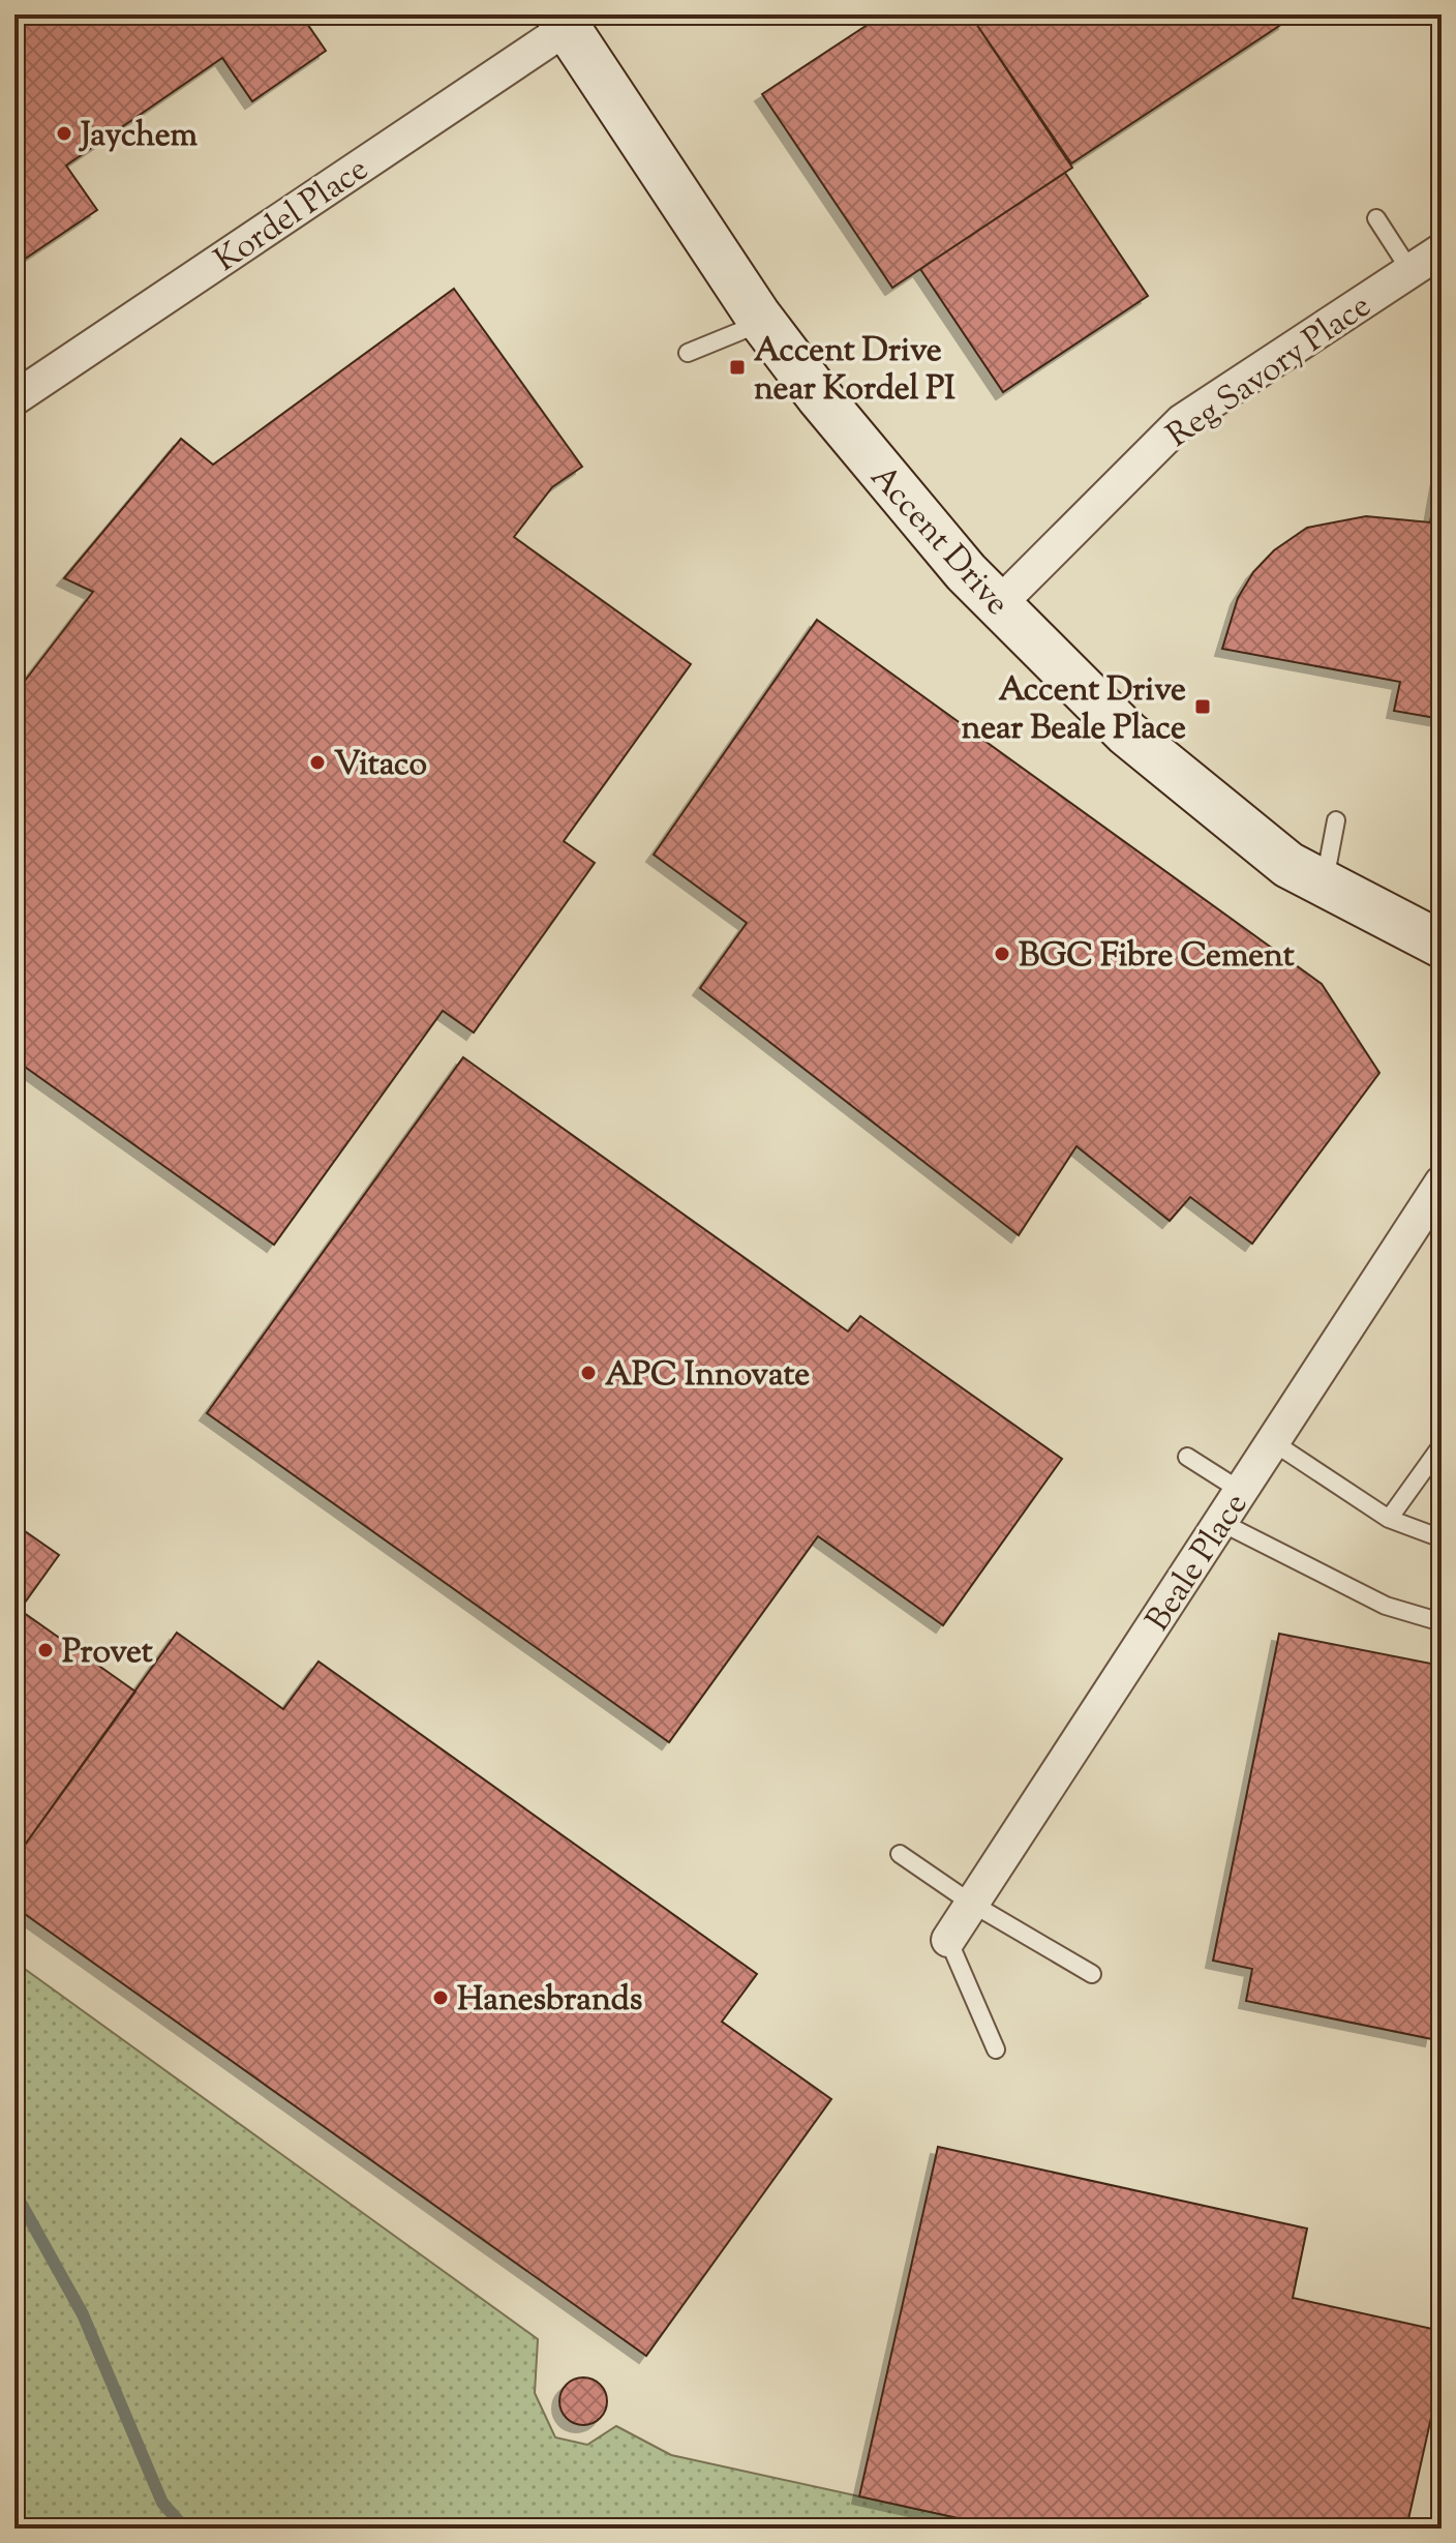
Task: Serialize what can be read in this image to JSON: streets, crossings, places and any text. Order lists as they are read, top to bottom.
{
  "streets": {
    "main road": ["Accent Drive"],
    "street": ["Kordel Place", "Reg Savory Place", "Beale Place"]
  },
  "crossings": [
    ["Kordel Place", "Accent Drive"],
    ["Reg Savory Place", "Accent Drive"]
  ],
  "places": {
    "other": [
      "Jaychem",
      "Vitaco",
      "BGC Fibre Cement",
      "APC Innovate",
      "Provet",
      "Hanesbrands"
    ],
    "transit": ["Accent Drive near Kordel PI", "Accent Drive near Beale Place"]
  }
}
